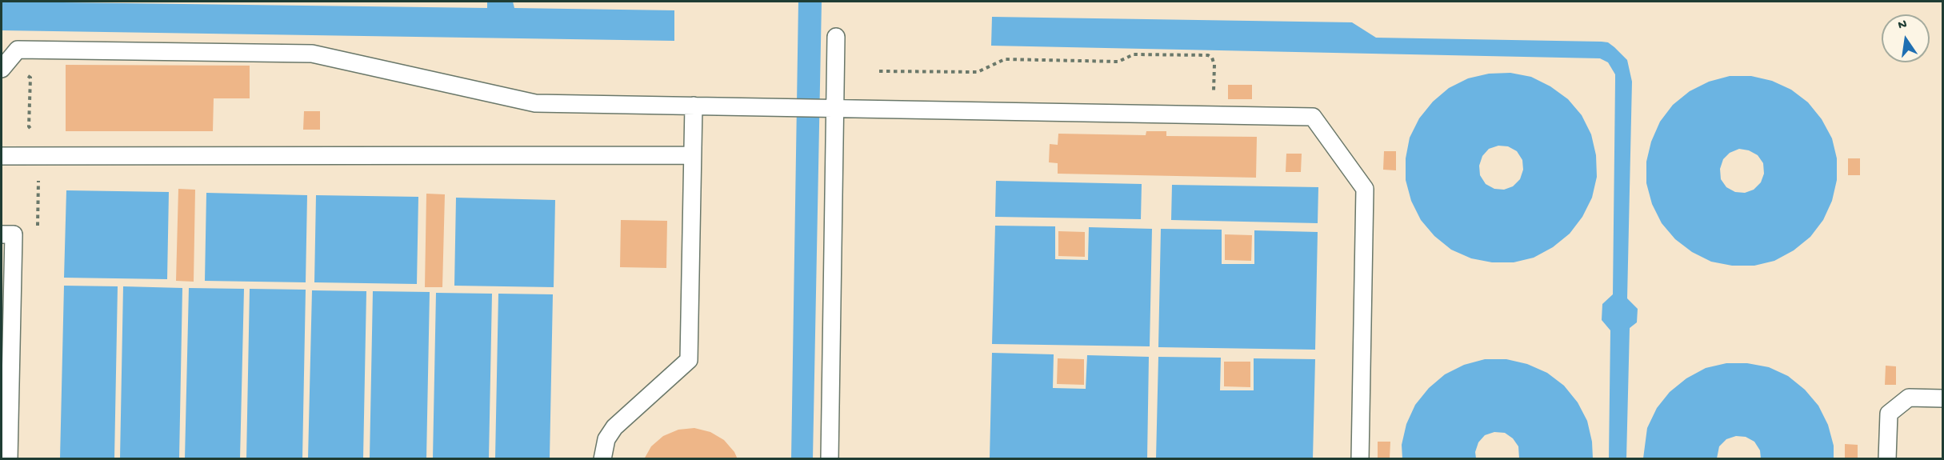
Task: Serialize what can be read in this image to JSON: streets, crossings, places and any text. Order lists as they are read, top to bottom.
{
  "north": "top"
}
